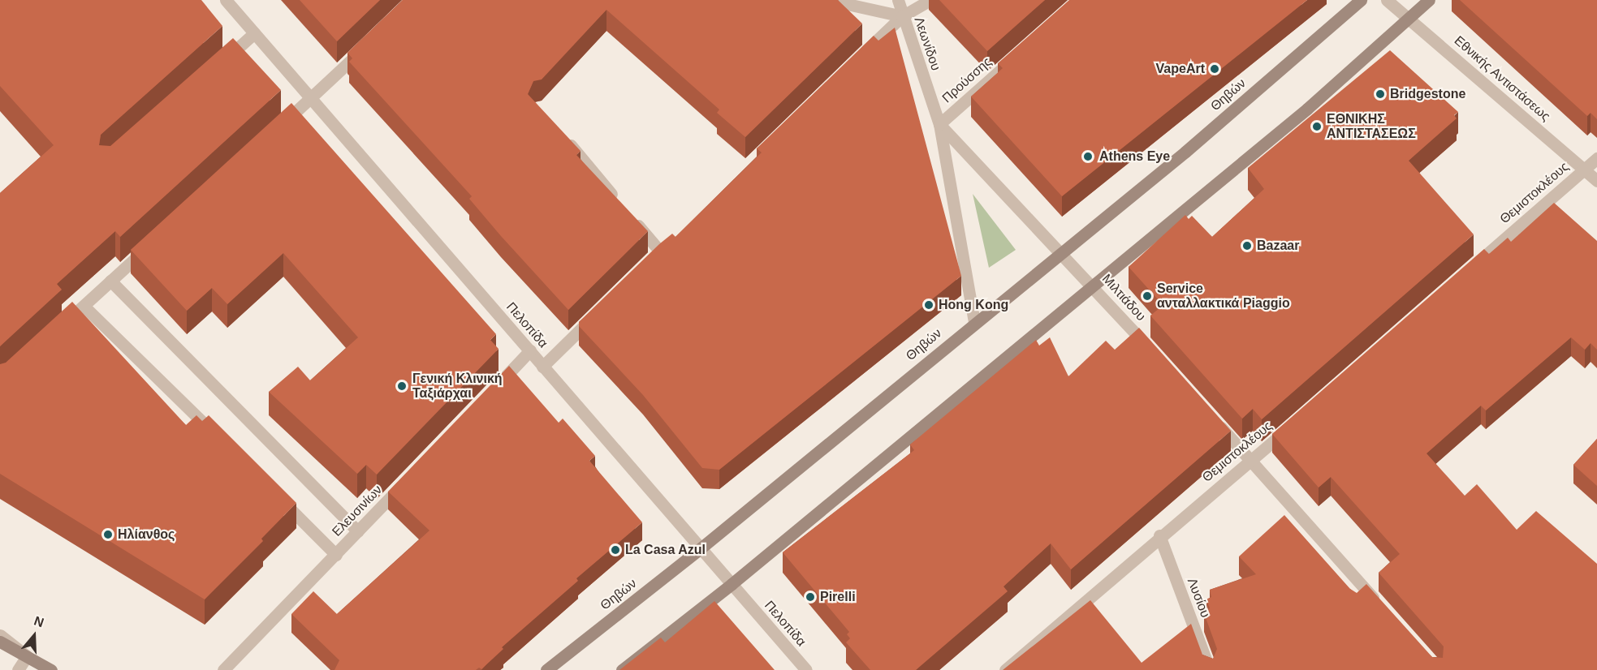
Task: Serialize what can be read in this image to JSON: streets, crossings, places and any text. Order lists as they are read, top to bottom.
{
  "streets": {
    "main road": ["Θηβών"],
    "street": [
      "Λεωνίδου",
      "Εθνικής Αντιστάσεως",
      "Προύσσης",
      "Θεμιστοκλέους",
      "Μιλτιάδου",
      "Πελοπίδα",
      "Ελευσινίων",
      "Λυσίου"
    ]
  },
  "crossings": [
    ["Λεωνίδου", "Προύσσης"],
    ["Λεωνίδου", "Θηβών"],
    ["Λεωνίδου", "Μιλτιάδου"],
    ["Εθνικής Αντιστάσεως", "Θεμιστοκλέους"],
    ["Προύσσης", "Μιλτιάδου"],
    ["Θηβών", "Μιλτιάδου"],
    ["Θηβών", "Πελοπίδα"],
    ["Θεμιστοκλέους", "Λυσίου"]
  ],
  "places": [
    "VapeArt",
    "Bridgestone",
    "ΕΘΝΙΚΗΣ ΑΝΤΙΣΤΑΣΕΩΣ",
    "Athens Eye",
    "Bazaar",
    "Service ανταλλακτικά Piaggio",
    "Hong Kong",
    "Γενική Κλινική Ταξιάρχαι",
    "Ηλίανθος",
    "La Casa Azul",
    "Pirelli"
  ],
  "north": "top"
}
